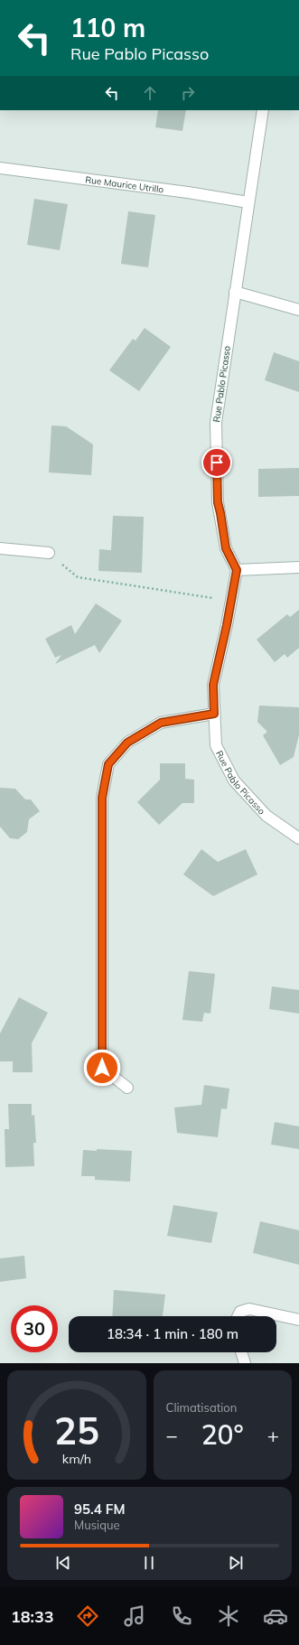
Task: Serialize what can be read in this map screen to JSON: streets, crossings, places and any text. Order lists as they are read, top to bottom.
{
  "streets": {
    "street": ["Rue Maurice Utrillo", "Rue Pablo Picasso"]
  },
  "crossings": [
    ["Rue Maurice Utrillo", "Rue Pablo Picasso"]
  ],
  "page": {
    "turn": ["110 m", "Rue Pablo Picasso"],
    "limit": "30",
    "trip": "18:34 · 1 min · 180 m",
    "tile": "Climatisation",
    "heat": ["−", "20°", "+"],
    "song": ["95.4 FM", "Musique"],
    "tabs": "18:33",
    "gauge": ["25", "km/h"]
  }
}
